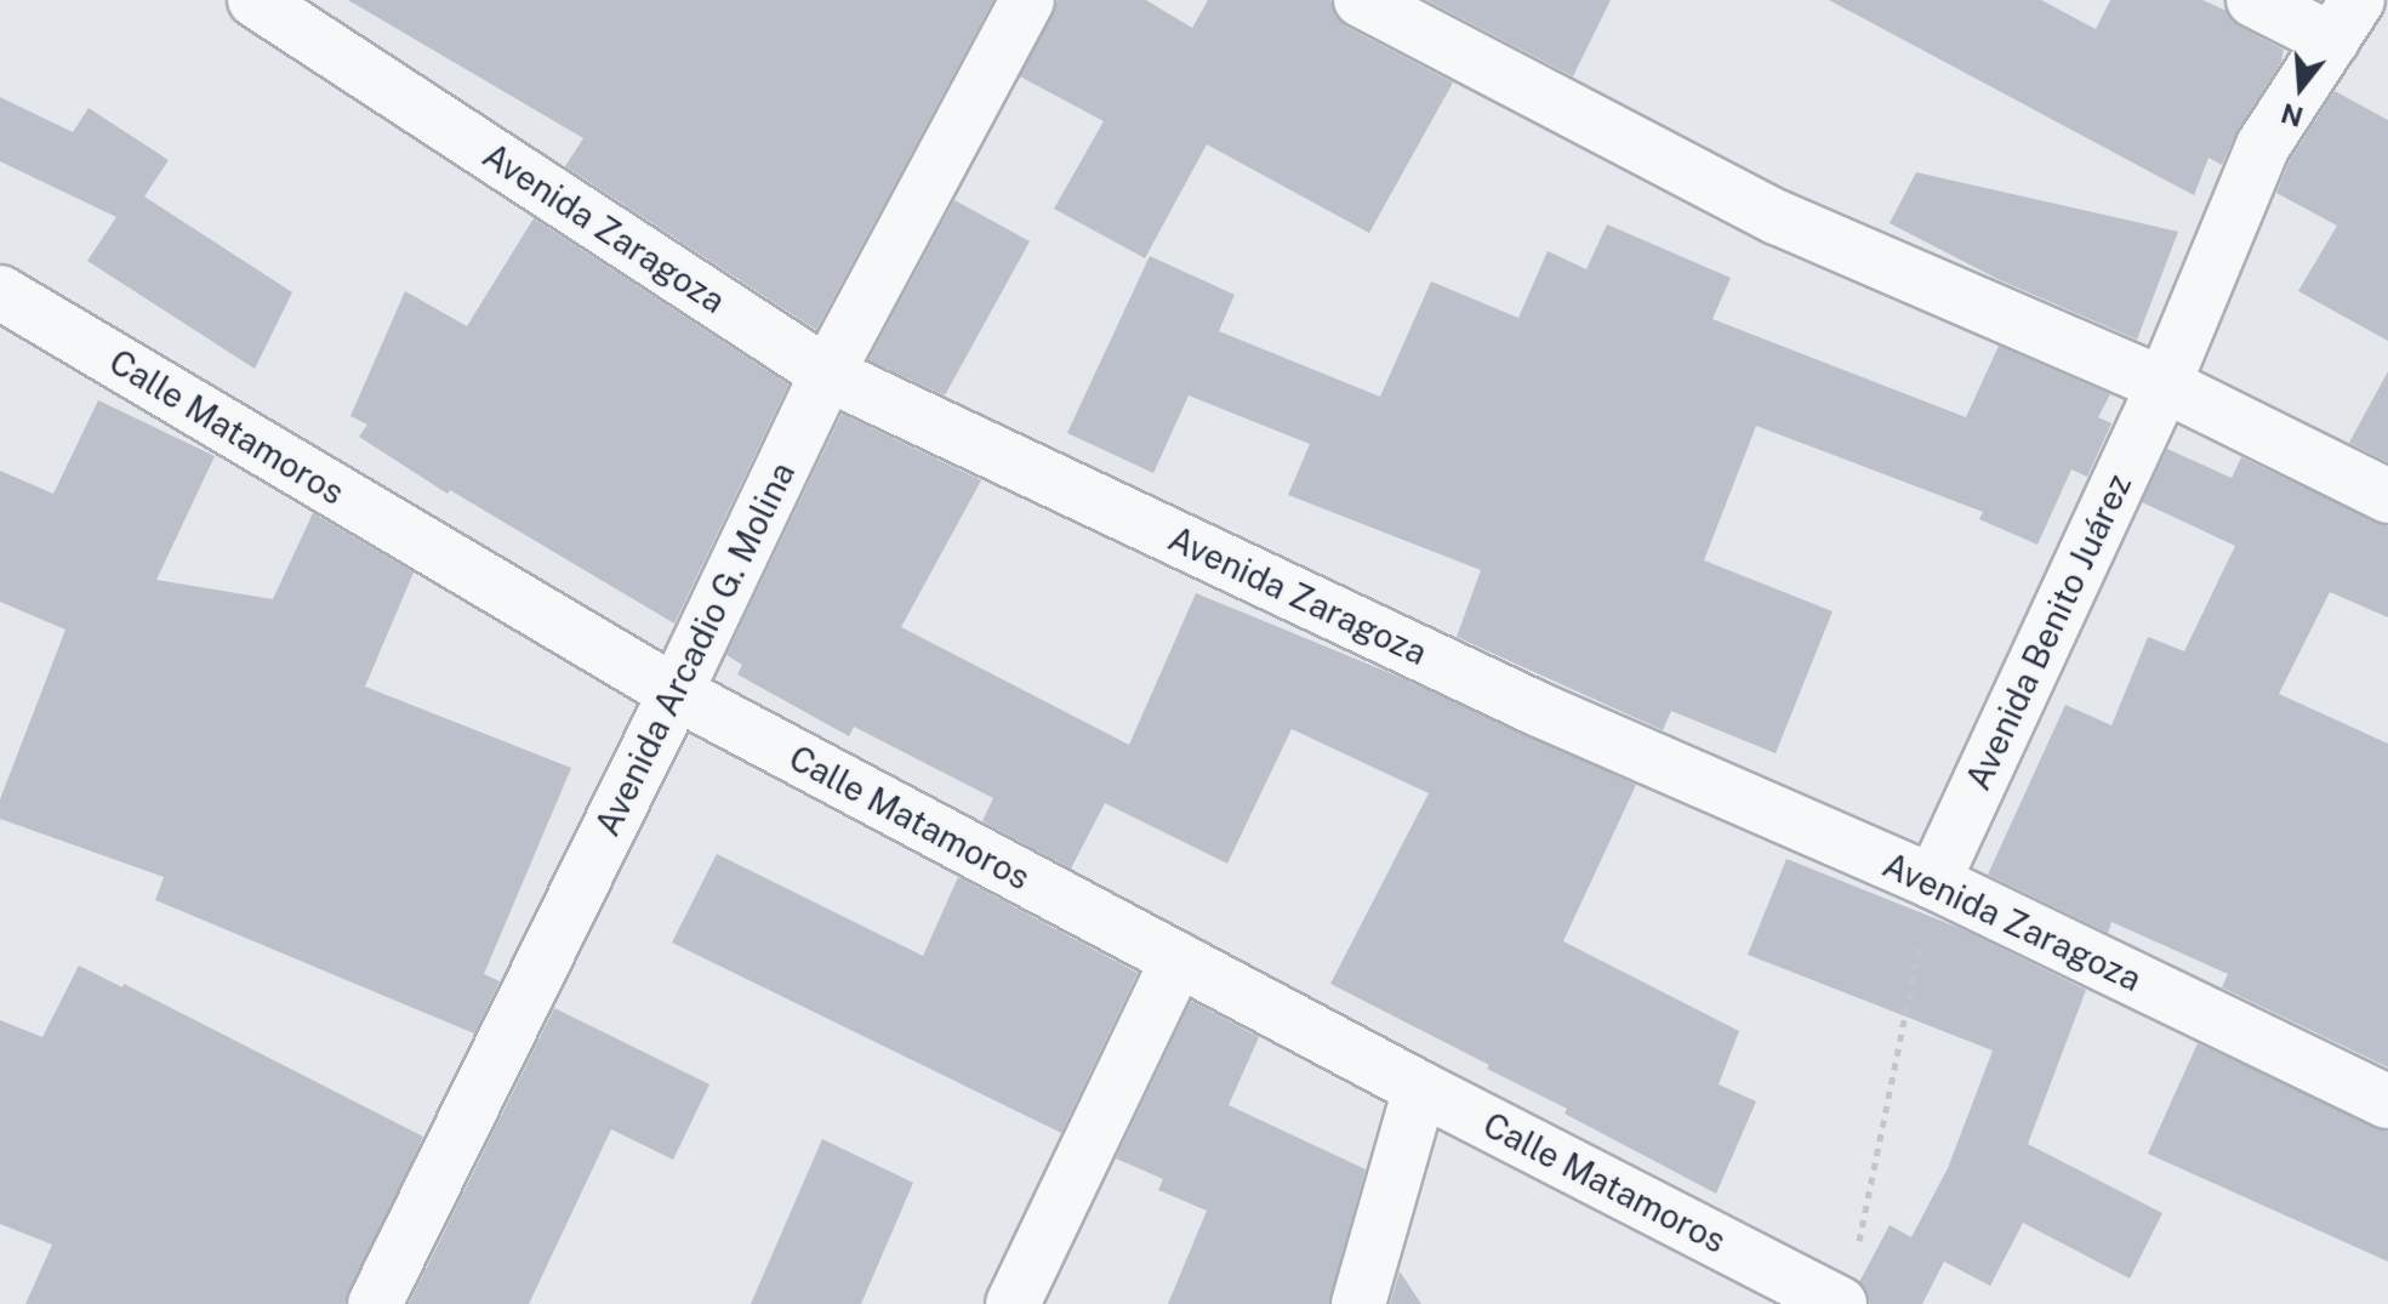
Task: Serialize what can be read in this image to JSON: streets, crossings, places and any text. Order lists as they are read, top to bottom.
{
  "streets": {
    "street": [
      "Avenida Zaragoza",
      "Calle Matamoros",
      "Avenida Benito Juárez",
      "Avenida Arcadio G. Molina"
    ]
  },
  "crossings": [
    ["Avenida Zaragoza", "Avenida Benito Juárez"],
    ["Avenida Zaragoza", "Avenida Arcadio G. Molina"],
    ["Calle Matamoros", "Avenida Arcadio G. Molina"]
  ],
  "north": "bottom"
}
